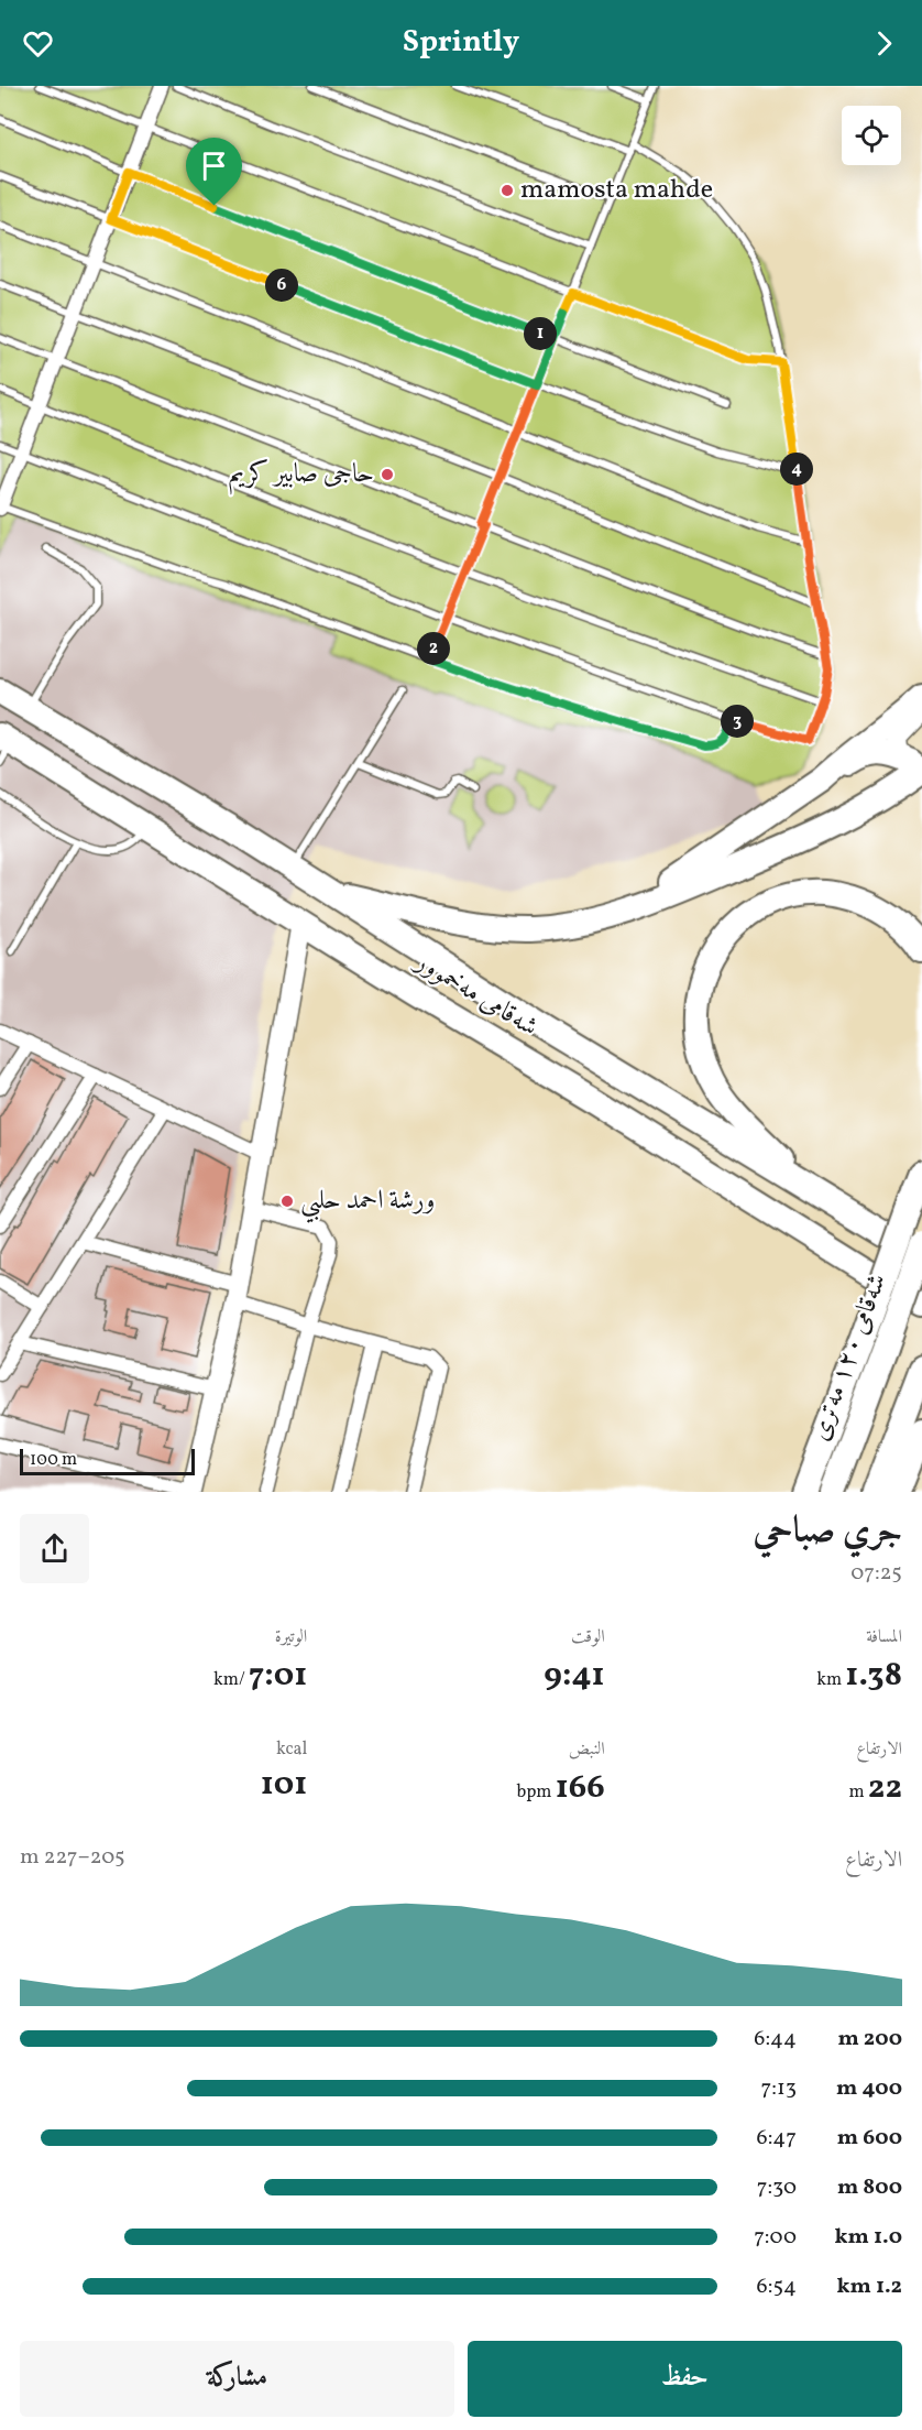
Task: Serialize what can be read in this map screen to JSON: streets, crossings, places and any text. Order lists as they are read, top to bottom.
{
  "streets": {
    "highway": ["شەقامی مەخموور", "شەقامی ١٢٠ مەتری"]
  },
  "places": ["mamosta mahde", "حاجی صابیر کریم", "ورشة احمد حلبي"],
  "scale_bar": "100 m",
  "page": {
    "header": "Sprintly",
    "pins": [
      "6",
      "1",
      "4",
      "2",
      "3"
    ],
    "scale": "100 m",
    "heading": ["جري صباحي", "07:25"],
    "stats": [
      ["المسافة", "1.38 km"],
      ["الوقت", "9:41"],
      ["الوتيرة", "7:01 /km"],
      ["الارتفاع", "22 m"],
      ["النبض", "166 bpm"],
      ["kcal", "101"]
    ],
    "chart": ["الارتفاع", "205–227 m"],
    "list": [
      {
        "name": "200 m",
        "note": "6:44"
      },
      {
        "name": "400 m",
        "note": "7:13"
      },
      {
        "name": "600 m",
        "note": "6:47"
      },
      {
        "name": "800 m",
        "note": "7:30"
      },
      {
        "name": "1.0 km",
        "note": "7:00"
      },
      {
        "name": "1.2 km",
        "note": "6:54"
      }
    ],
    "buttons": ["حفظ", "مشاركة"]
  }
}
